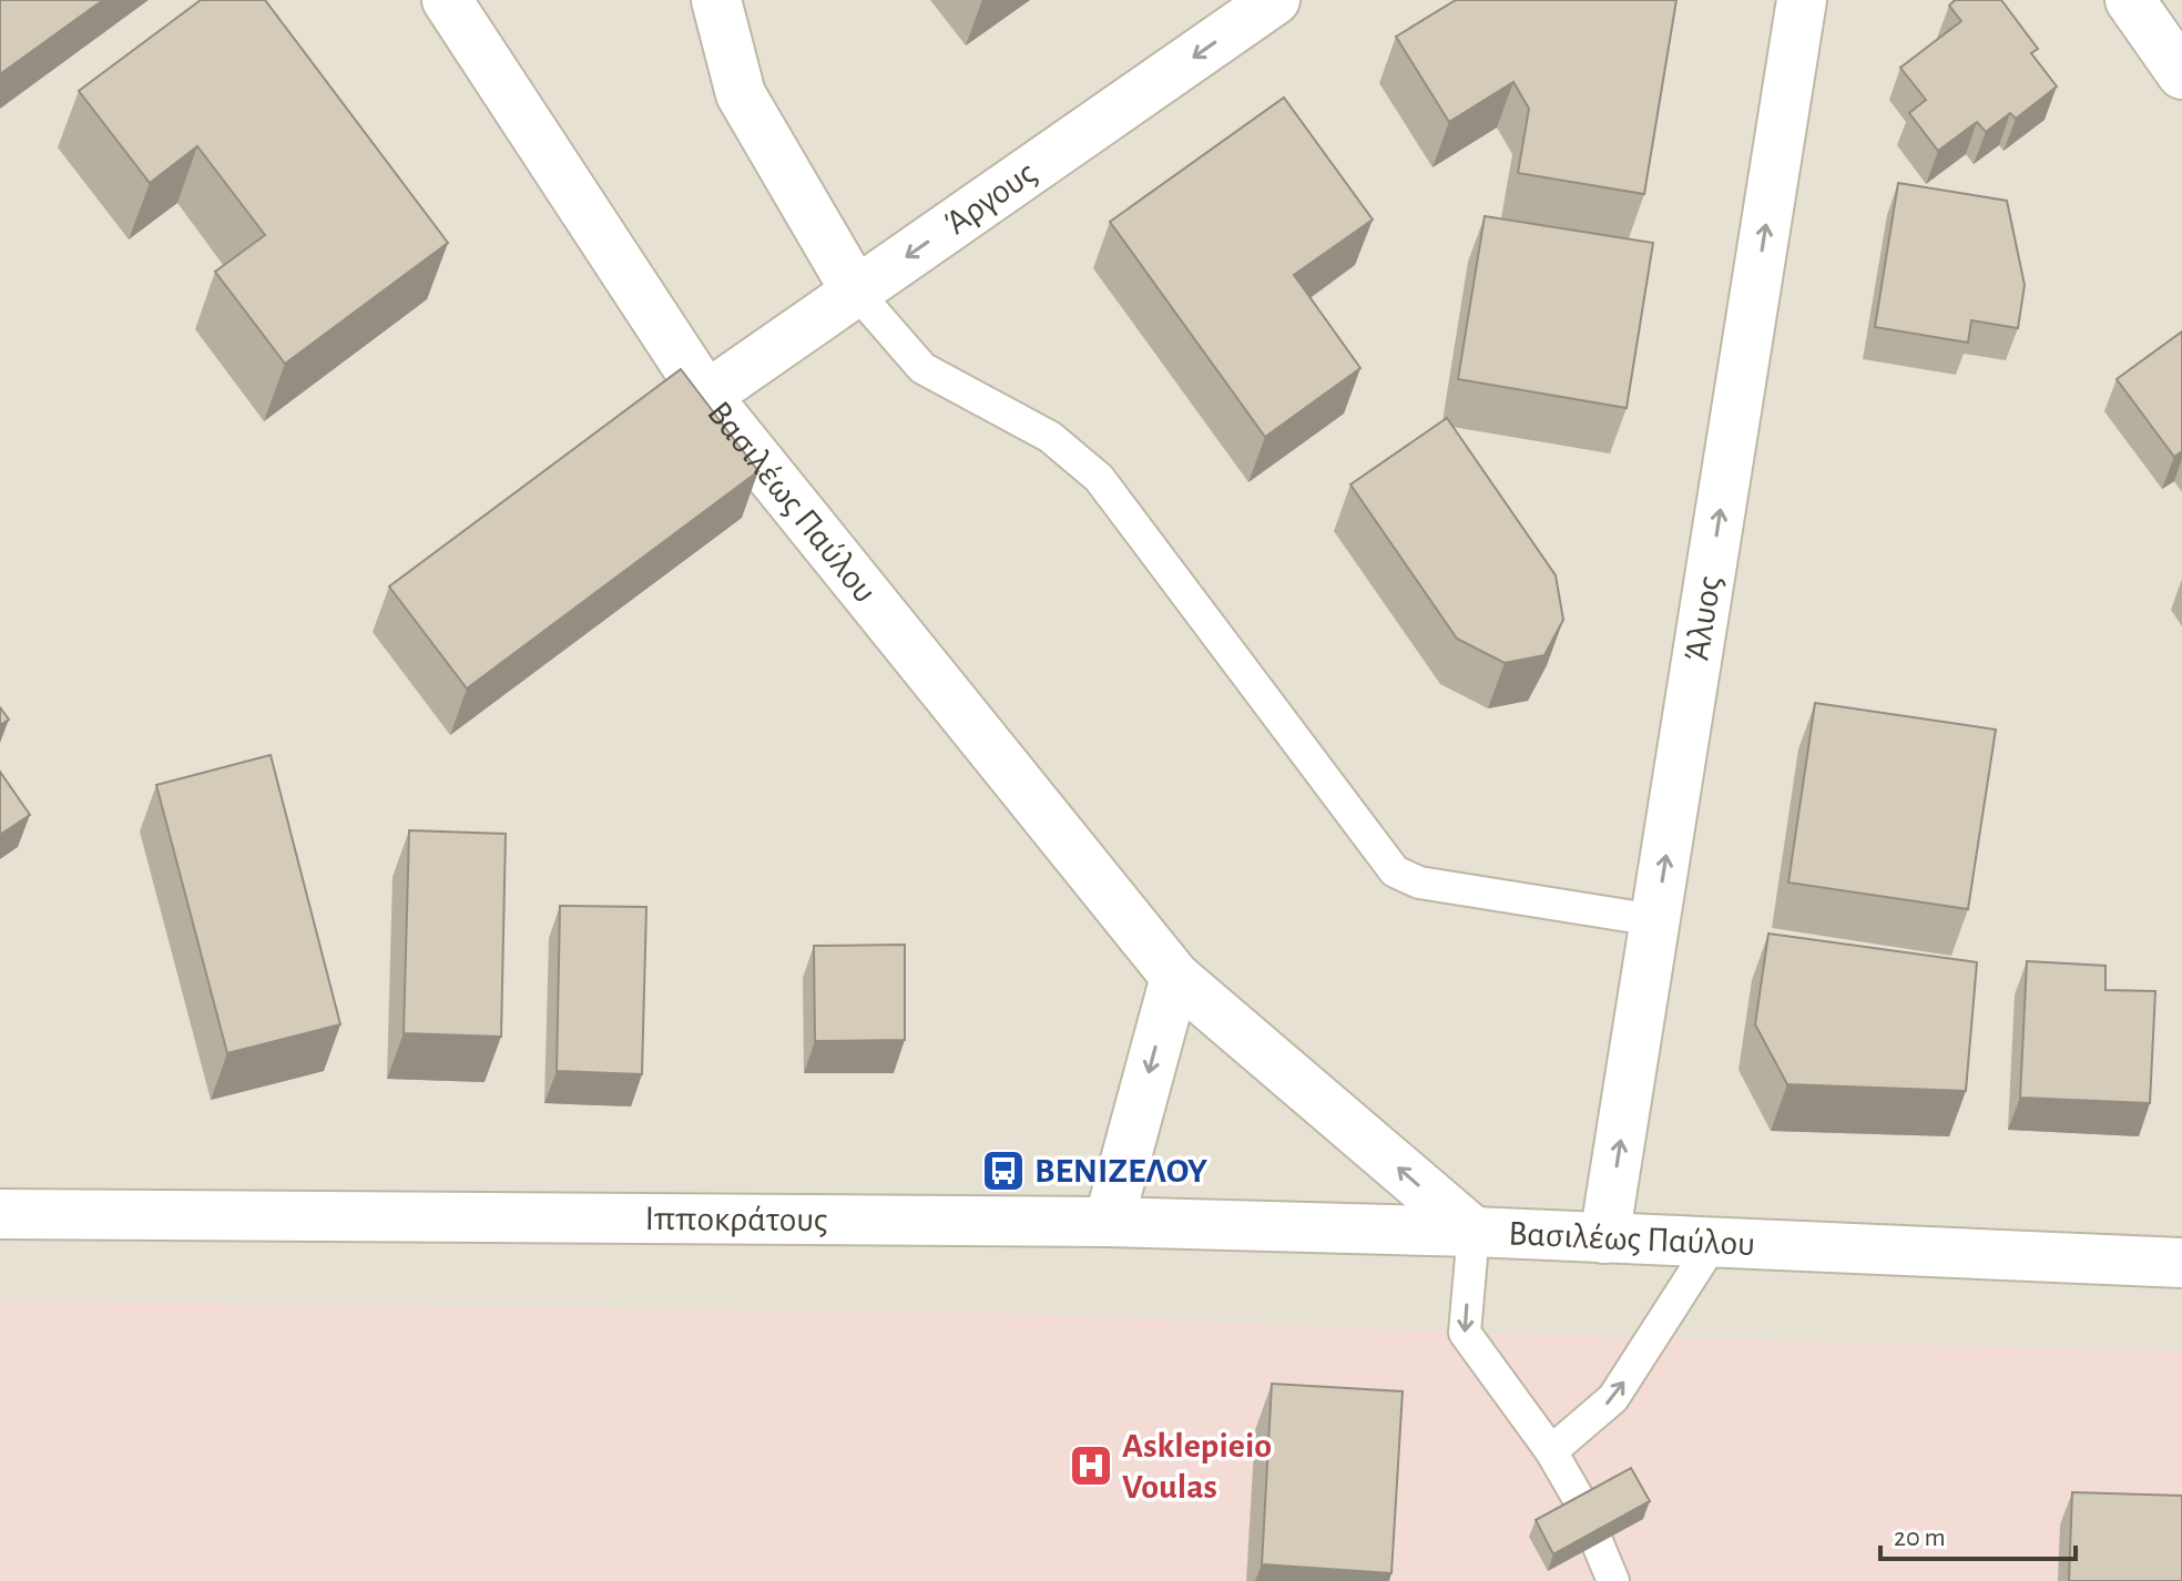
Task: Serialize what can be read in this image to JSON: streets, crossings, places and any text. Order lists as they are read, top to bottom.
{
  "streets": {
    "street": [
      "Άργους",
      "Βασιλέως Παύλου",
      "Άλυος",
      "Ιπποκράτους"
    ]
  },
  "crossings": [
    ["Άργους", "Βασιλέως Παύλου"],
    ["Βασιλέως Παύλου", "Άλυος"],
    ["Βασιλέως Παύλου", "Ιπποκράτους"]
  ],
  "one_way": ["Άργους", "Άλυος"],
  "places": {
    "bus stop": ["ΒΕΝΙΖΕΛΟΥ"],
    "hospital": ["Asklepieio Voulas"]
  },
  "scale_bar": "20 m"
}
